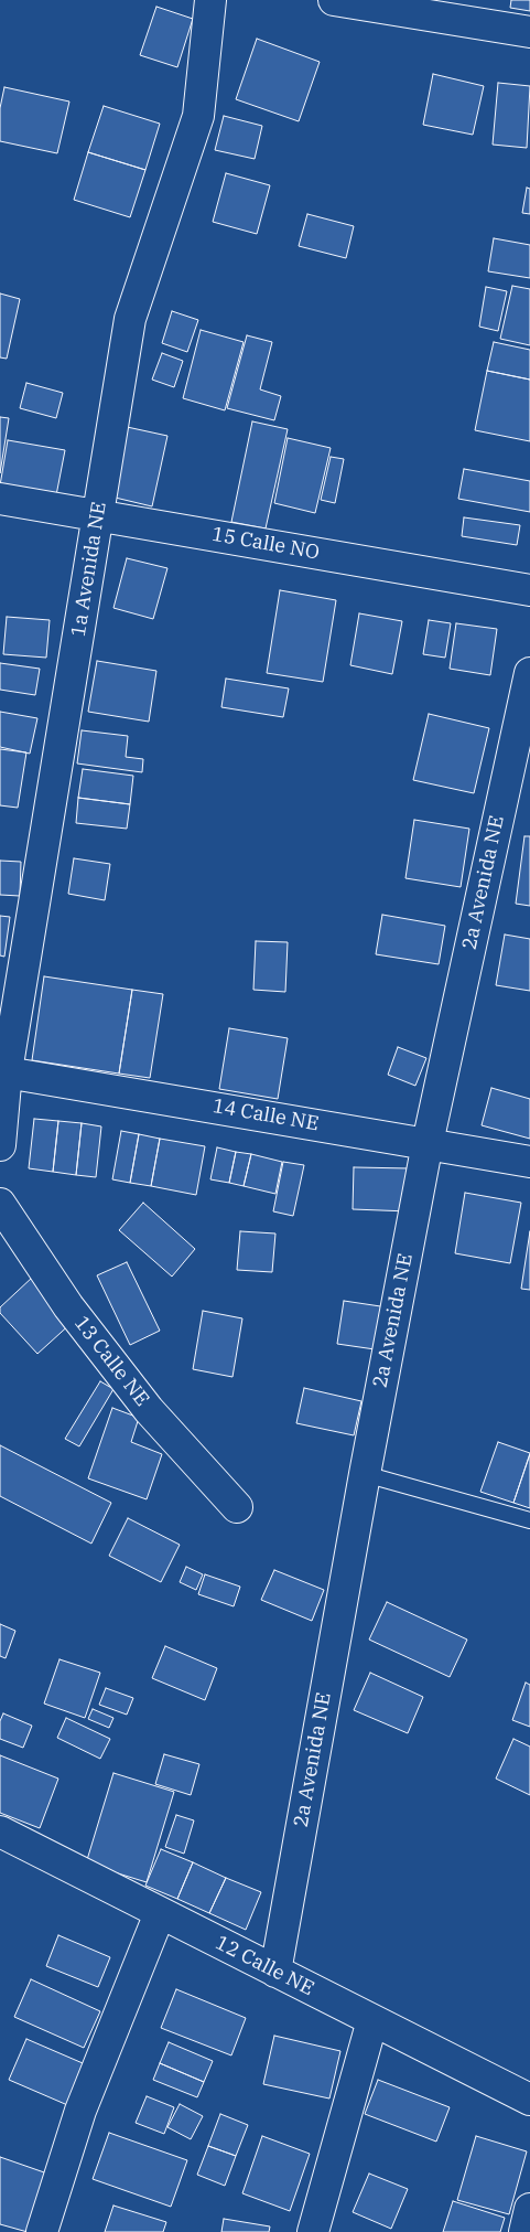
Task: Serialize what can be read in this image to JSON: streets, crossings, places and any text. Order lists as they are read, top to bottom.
{
  "streets": {
    "street": [
      "15 Calle NO",
      "1a Avenida NE",
      "2a Avenida NE",
      "14 Calle NE",
      "13 Calle NE",
      "12 Calle NE"
    ]
  },
  "crossings": [
    ["15 Calle NO", "1a Avenida NE"],
    ["1a Avenida NE", "14 Calle NE"],
    ["2a Avenida NE", "14 Calle NE"],
    ["2a Avenida NE", "12 Calle NE"]
  ]
}
